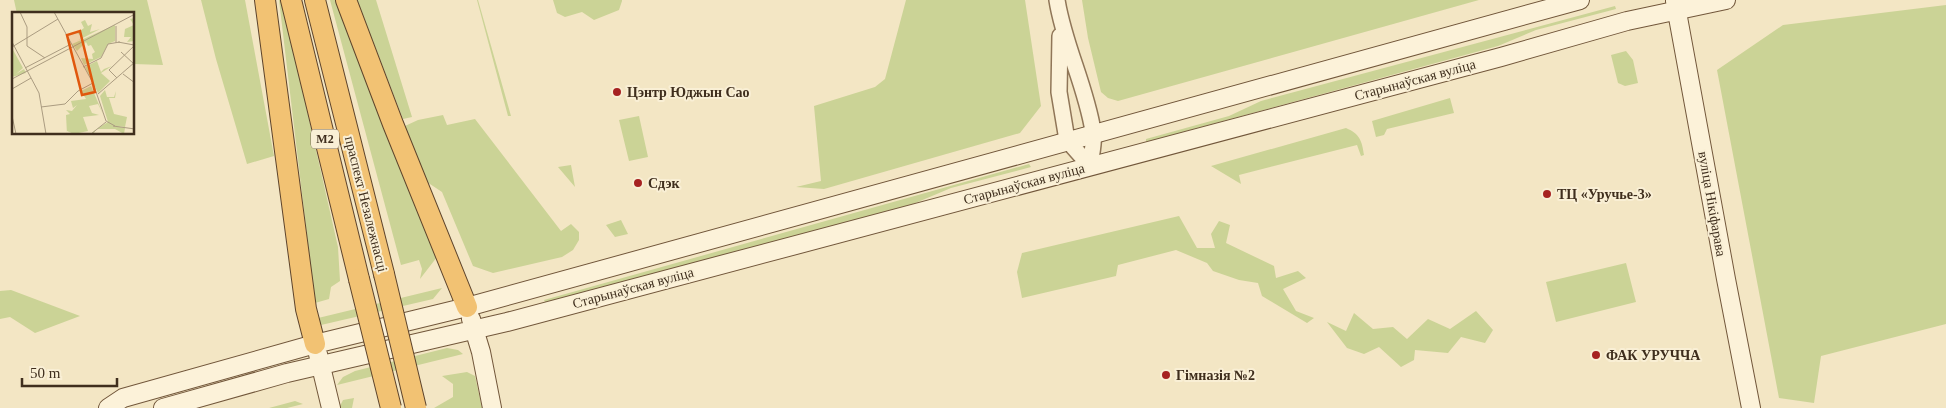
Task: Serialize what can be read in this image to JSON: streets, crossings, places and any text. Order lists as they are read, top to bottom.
{
  "streets": {
    "highway": ["М2", "праспект Незалежнасці"],
    "main road": ["Старынаўская вуліца", "вуліца Нікіфарава"]
  },
  "crossings": [
    ["Старынаўская вуліца", "вуліца Нікіфарава"]
  ],
  "places": [
    "Цэнтр Юджын Сао",
    "Сдэк",
    "ТЦ «Уручье-3»",
    "ФАК УРУЧЧА",
    "Гімназія №2"
  ],
  "scale_bar": "50 m"
}
